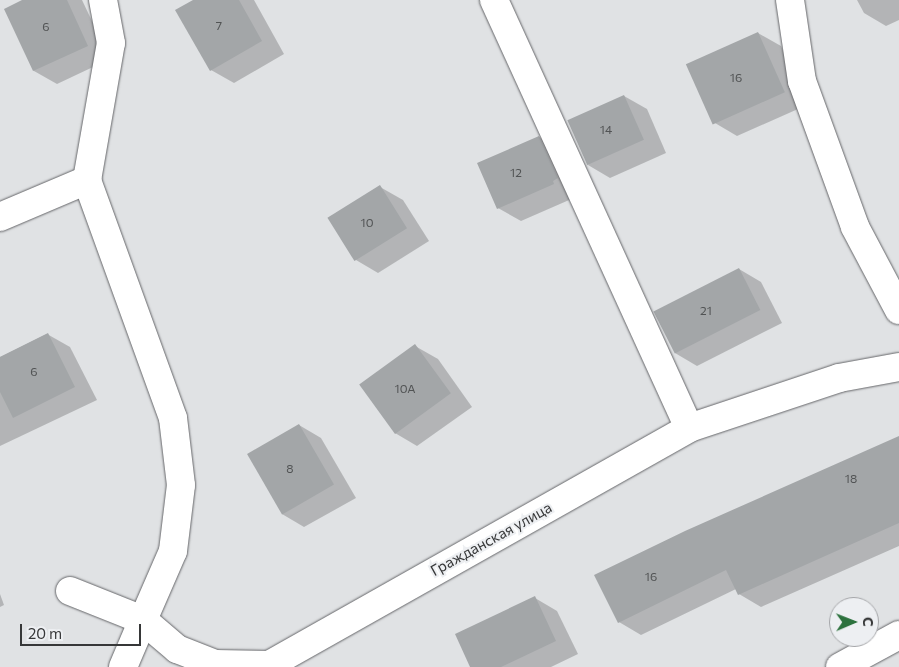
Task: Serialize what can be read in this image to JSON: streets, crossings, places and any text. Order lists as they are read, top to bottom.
{
  "streets": {
    "street": ["Гражданская улица"]
  },
  "house_numbers": [
    "7",
    "6",
    "16",
    "14",
    "12",
    "10",
    "21",
    "6",
    "10А",
    "8",
    "18",
    "16"
  ],
  "scale_bar": "20 m",
  "north": "right"
}
